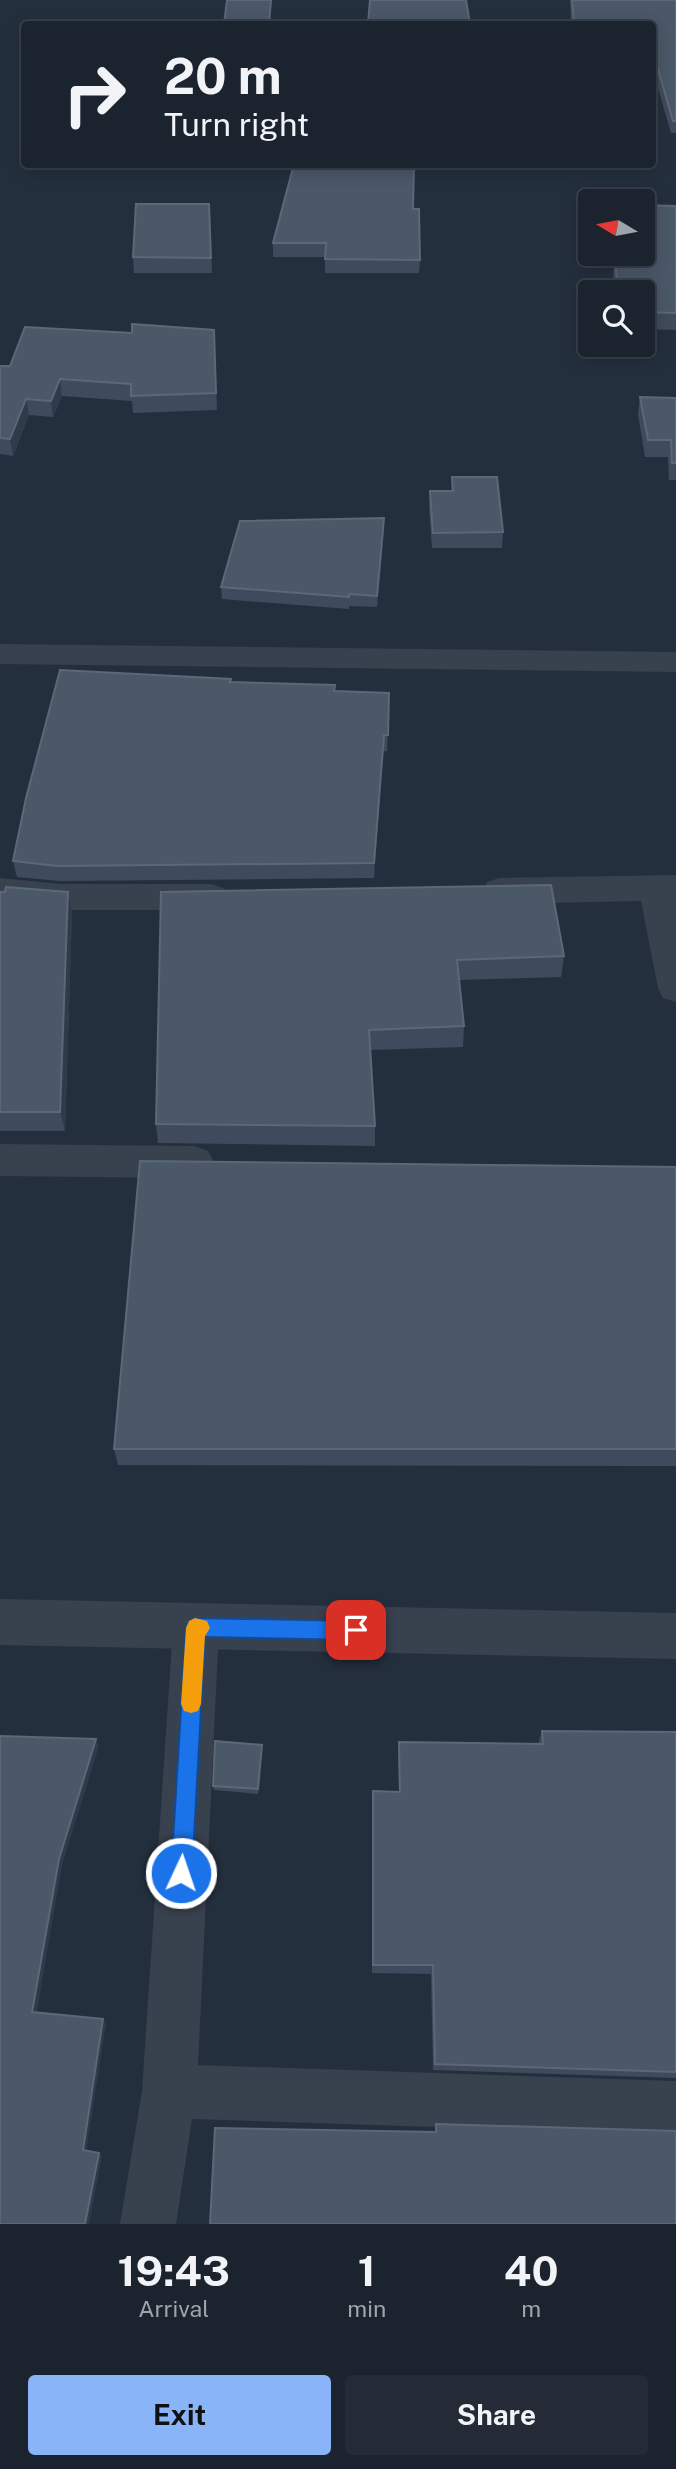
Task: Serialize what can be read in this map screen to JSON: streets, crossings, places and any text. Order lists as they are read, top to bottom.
{
  "north": "left",
  "page": {
    "turn": ["20 m", "Turn right"],
    "eta": [
      "19:43",
      "Arrival",
      "1",
      "min",
      "40",
      "m"
    ],
    "buttons": ["Exit", "Share"]
  }
}
